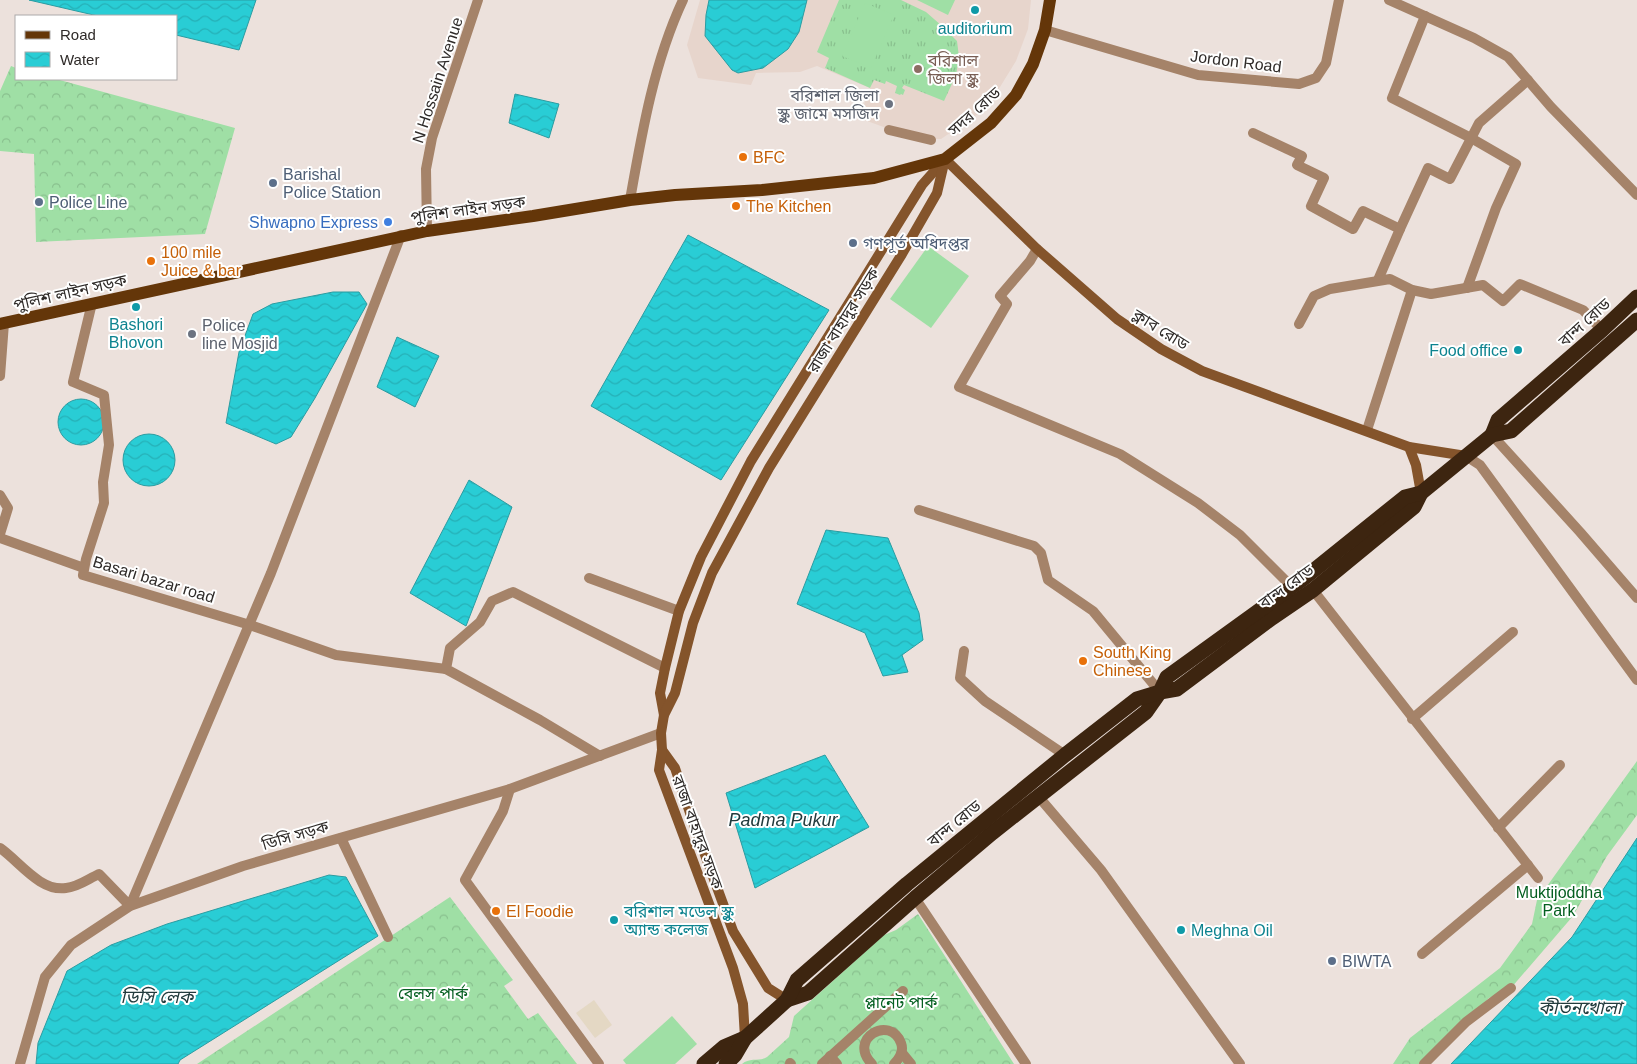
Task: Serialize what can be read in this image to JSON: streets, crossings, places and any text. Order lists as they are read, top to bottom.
{
  "streets": {
    "highway": ["বান্দ রোড"],
    "main road": [
      "সদর রোড",
      "পুলিশ লাইন সড়ক",
      "রাজা বাহাদুর সড়ক",
      "ক্লাব রোড"
    ],
    "street": [
      "Jordon Road",
      "N Hossain Avenue",
      "Basari bazar road",
      "ডিসি সড়ক"
    ]
  },
  "crossings": [
    ["Jordon Road", "সদর রোড"],
    ["N Hossain Avenue", "পুলিশ লাইন সড়ক"],
    ["সদর রোড", "পুলিশ লাইন সড়ক"],
    ["সদর রোড", "রাজা বাহাদুর সড়ক"],
    ["সদর রোড", "ক্লাব রোড"],
    ["পুলিশ লাইন সড়ক", "রাজা বাহাদুর সড়ক"],
    ["পুলিশ লাইন সড়ক", "ক্লাব রোড"],
    ["পুলিশ লাইন সড়ক", "Basari bazar road"],
    ["রাজা বাহাদুর সড়ক", "বান্দ রোড"],
    ["রাজা বাহাদুর সড়ক", "ক্লাব রোড"],
    ["রাজা বাহাদুর সড়ক", "ডিসি সড়ক"],
    ["বান্দ রোড", "ক্লাব রোড"]
  ],
  "water": ["Padma Pukur", "ডিসি লেক", "কীর্তনখোলা"],
  "parks": ["Muktijoddha Park", "বেলস পার্ক", "প্লানেট পার্ক"],
  "places": [
    "auditorium",
    "বরিশাল জিলা স্কুল",
    "বরিশাল জিলা স্কুল জামে মসজিদ",
    "BFC",
    "Barishal Police Station",
    "Police Line",
    "The Kitchen",
    "Shwapno Express",
    "গণপূর্ত অধিদপ্তর",
    "100 mile Juice & bar",
    "Bashori Bhovon",
    "Police line Mosjid",
    "Food office",
    "South King Chinese",
    "El Foodie",
    "বরিশাল মডেল স্কুল অ্যান্ড কলেজ",
    "Meghna Oil",
    "BIWTA"
  ],
  "legend": ["Road", "Water"]
}
